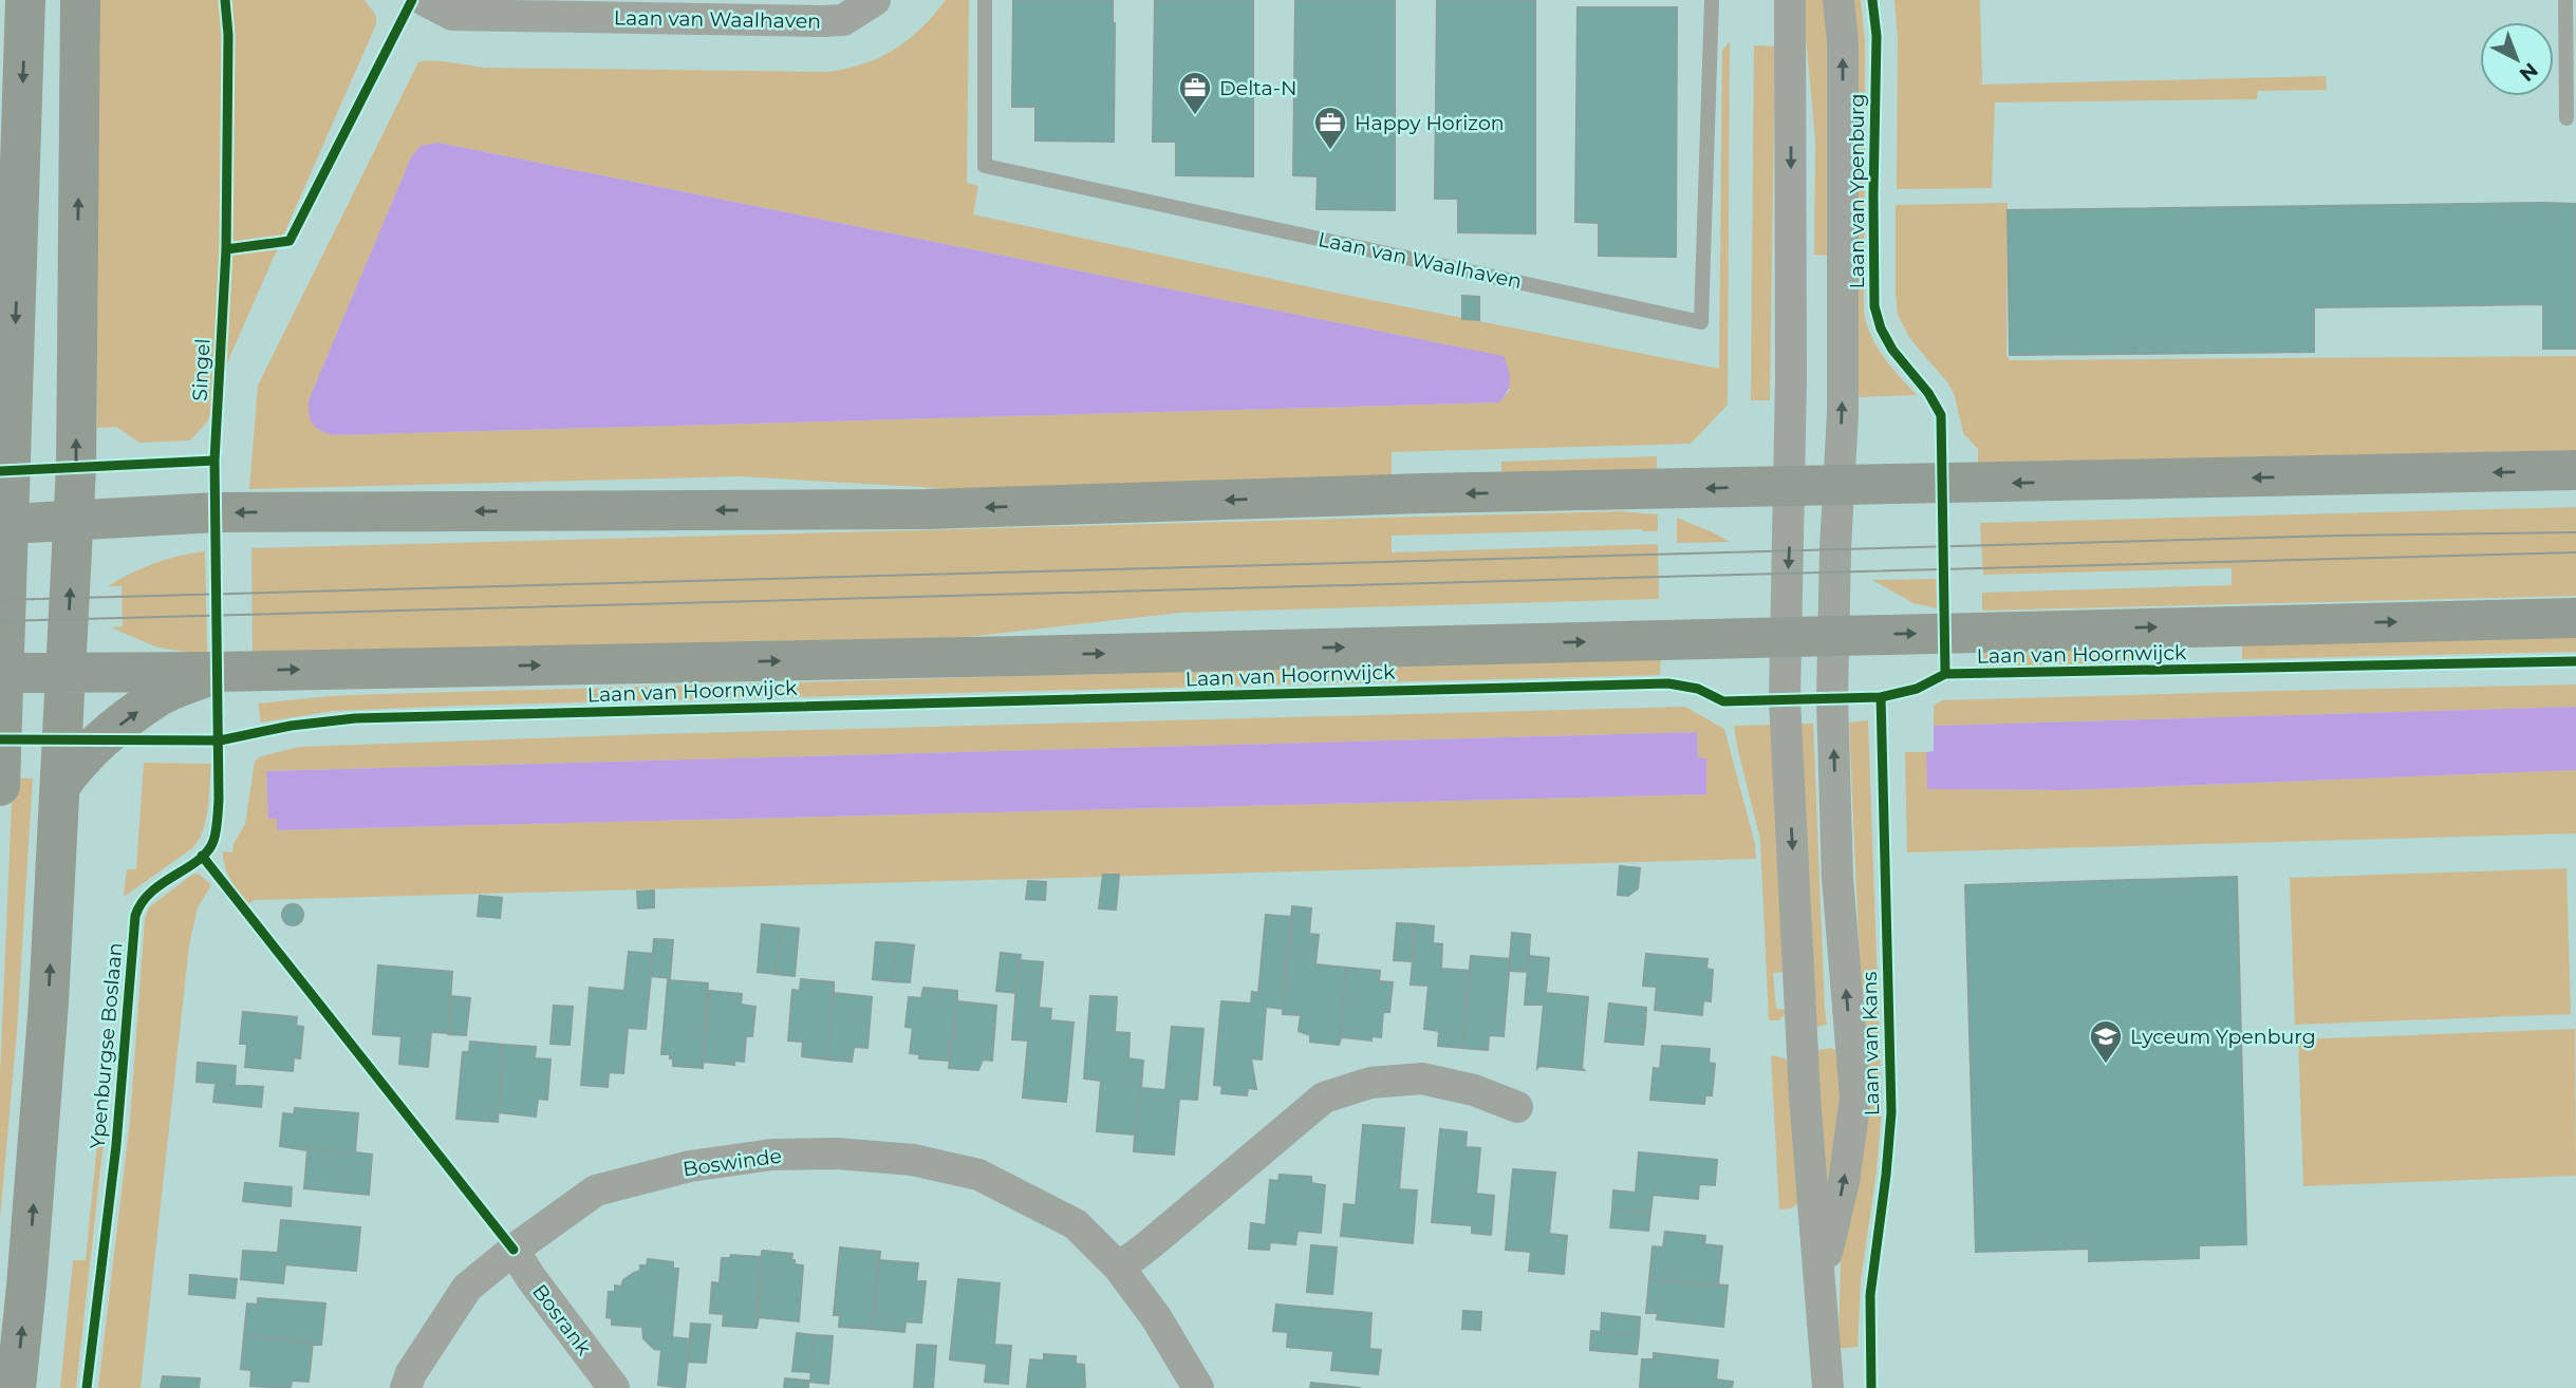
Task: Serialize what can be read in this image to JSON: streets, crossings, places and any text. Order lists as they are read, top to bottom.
{
  "streets": {
    "main road": ["Laan van Hoornwijck"],
    "street": [
      "Laan van Waalhaven",
      "Laan van Ypenburg",
      "Laan van Kans",
      "Boswinde",
      "Bosrank"
    ],
    "cycle path": ["Singel"]
  },
  "crossings": [
    ["Laan van Ypenburg", "Laan van Hoornwijck"],
    ["Laan van Ypenburg", "Laan van Kans"],
    ["Laan van Hoornwijck", "Laan van Kans"],
    ["Boswinde", "Bosrank"]
  ],
  "places": {
    "office": ["Delta-N", "Happy Horizon"],
    "school or university": ["Lyceum Ypenburg"]
  },
  "north": "bottom right"
}
